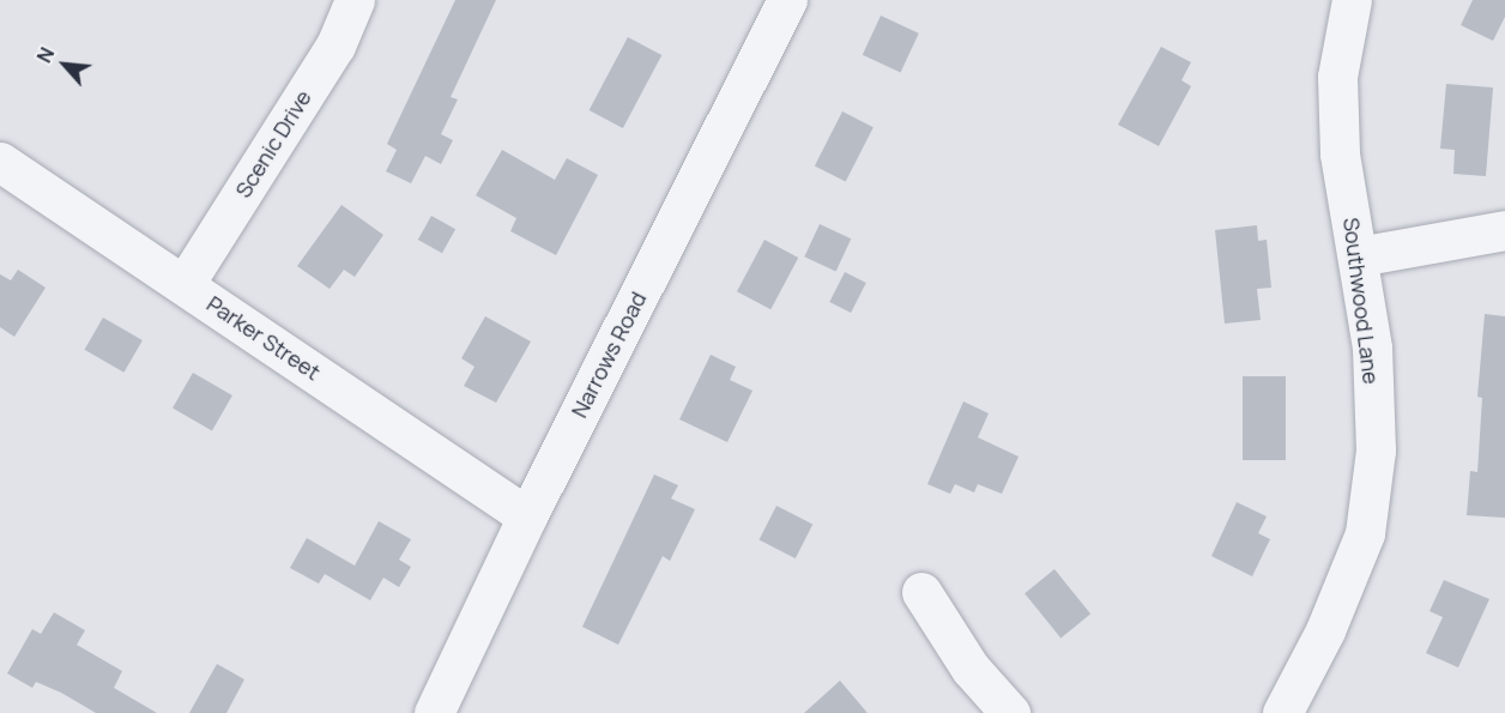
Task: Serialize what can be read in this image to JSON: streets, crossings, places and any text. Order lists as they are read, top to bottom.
{
  "streets": {
    "street": [
      "Scenic Drive",
      "Southwood Lane",
      "Parker Street",
      "Narrows Road"
    ]
  },
  "crossings": [
    ["Scenic Drive", "Parker Street"],
    ["Parker Street", "Narrows Road"]
  ],
  "north": "top left"
}
